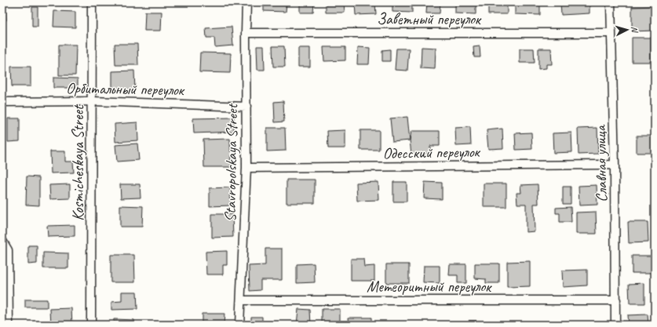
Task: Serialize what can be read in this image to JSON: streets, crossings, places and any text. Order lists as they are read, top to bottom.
{
  "streets": {
    "street": [
      "Заветный переулок",
      "Орбитальный переулок",
      "Одесский переулок",
      "Kosmicheskaya Street",
      "Stavropolskaya Street",
      "Славная улица",
      "Метеоритный переулок"
    ]
  },
  "crossings": [
    ["Заветный переулок", "Stavropolskaya Street"],
    ["Заветный переулок", "Славная улица"],
    ["Орбитальный переулок", "Kosmicheskaya Street"],
    ["Орбитальный переулок", "Stavropolskaya Street"],
    ["Одесский переулок", "Stavropolskaya Street"],
    ["Одесский переулок", "Славная улица"],
    ["Stavropolskaya Street", "Метеоритный переулок"],
    ["Славная улица", "Метеоритный переулок"]
  ],
  "north": "right"
}
